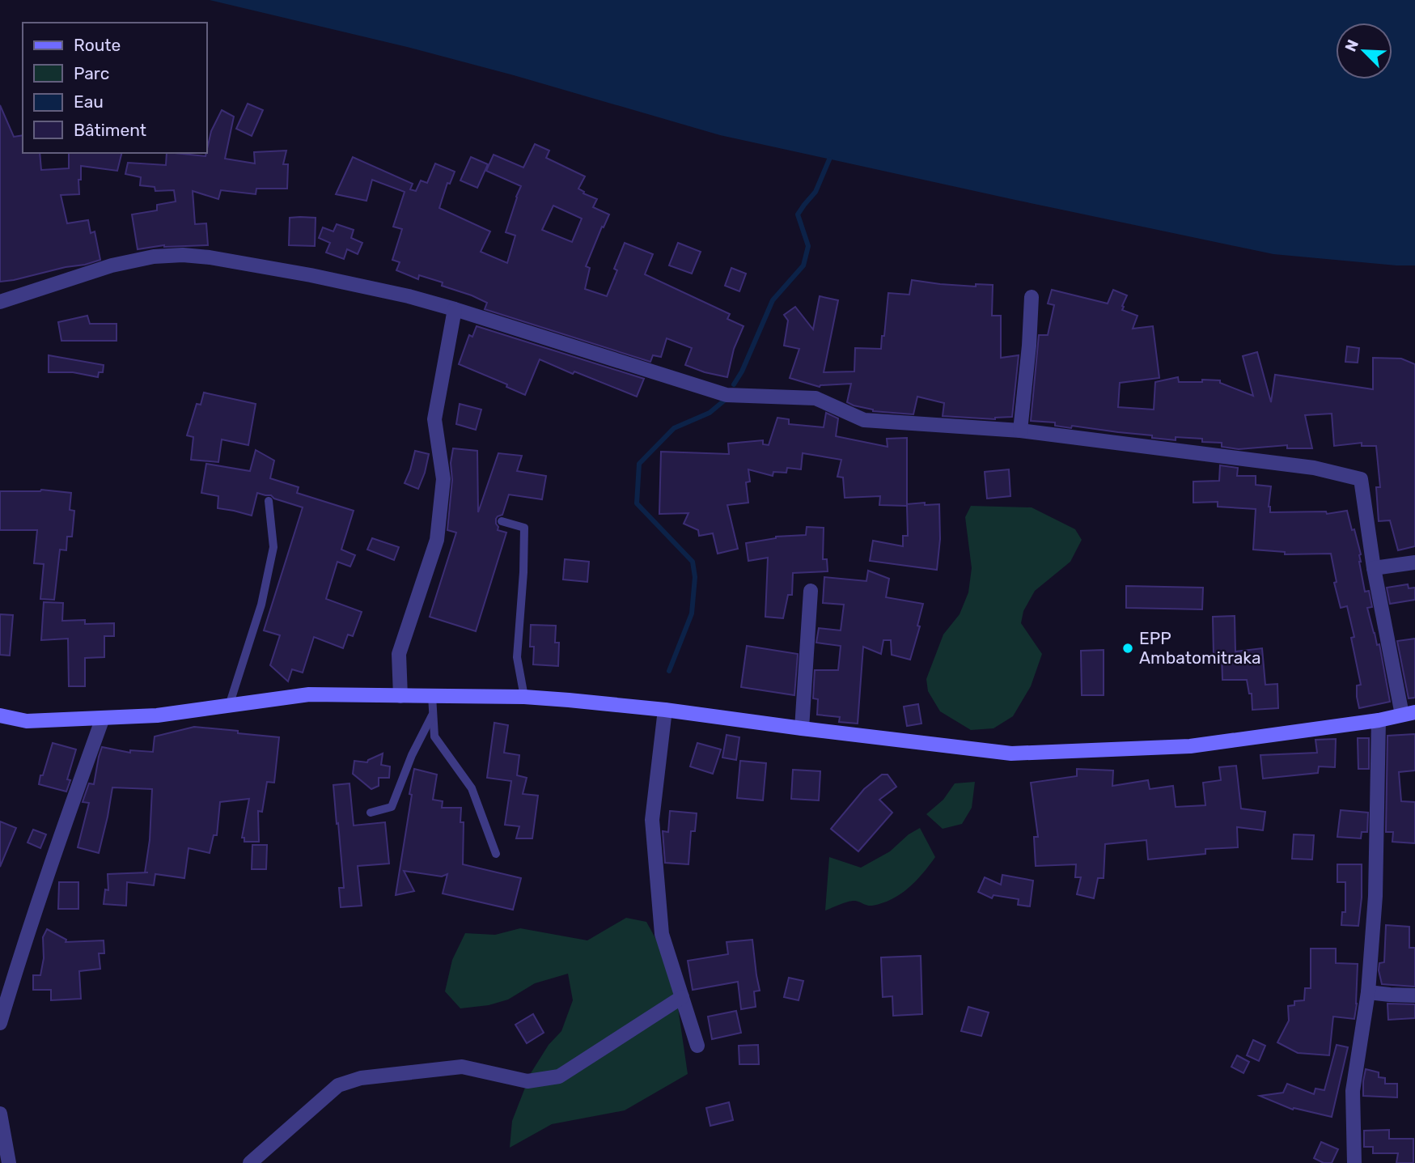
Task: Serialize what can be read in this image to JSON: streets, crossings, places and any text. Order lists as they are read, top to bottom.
{
  "places": ["EPP Ambatomitraka"],
  "legend": [
    "Route",
    "Parc",
    "Eau",
    "Bâtiment"
  ],
  "north": "top left"
}
